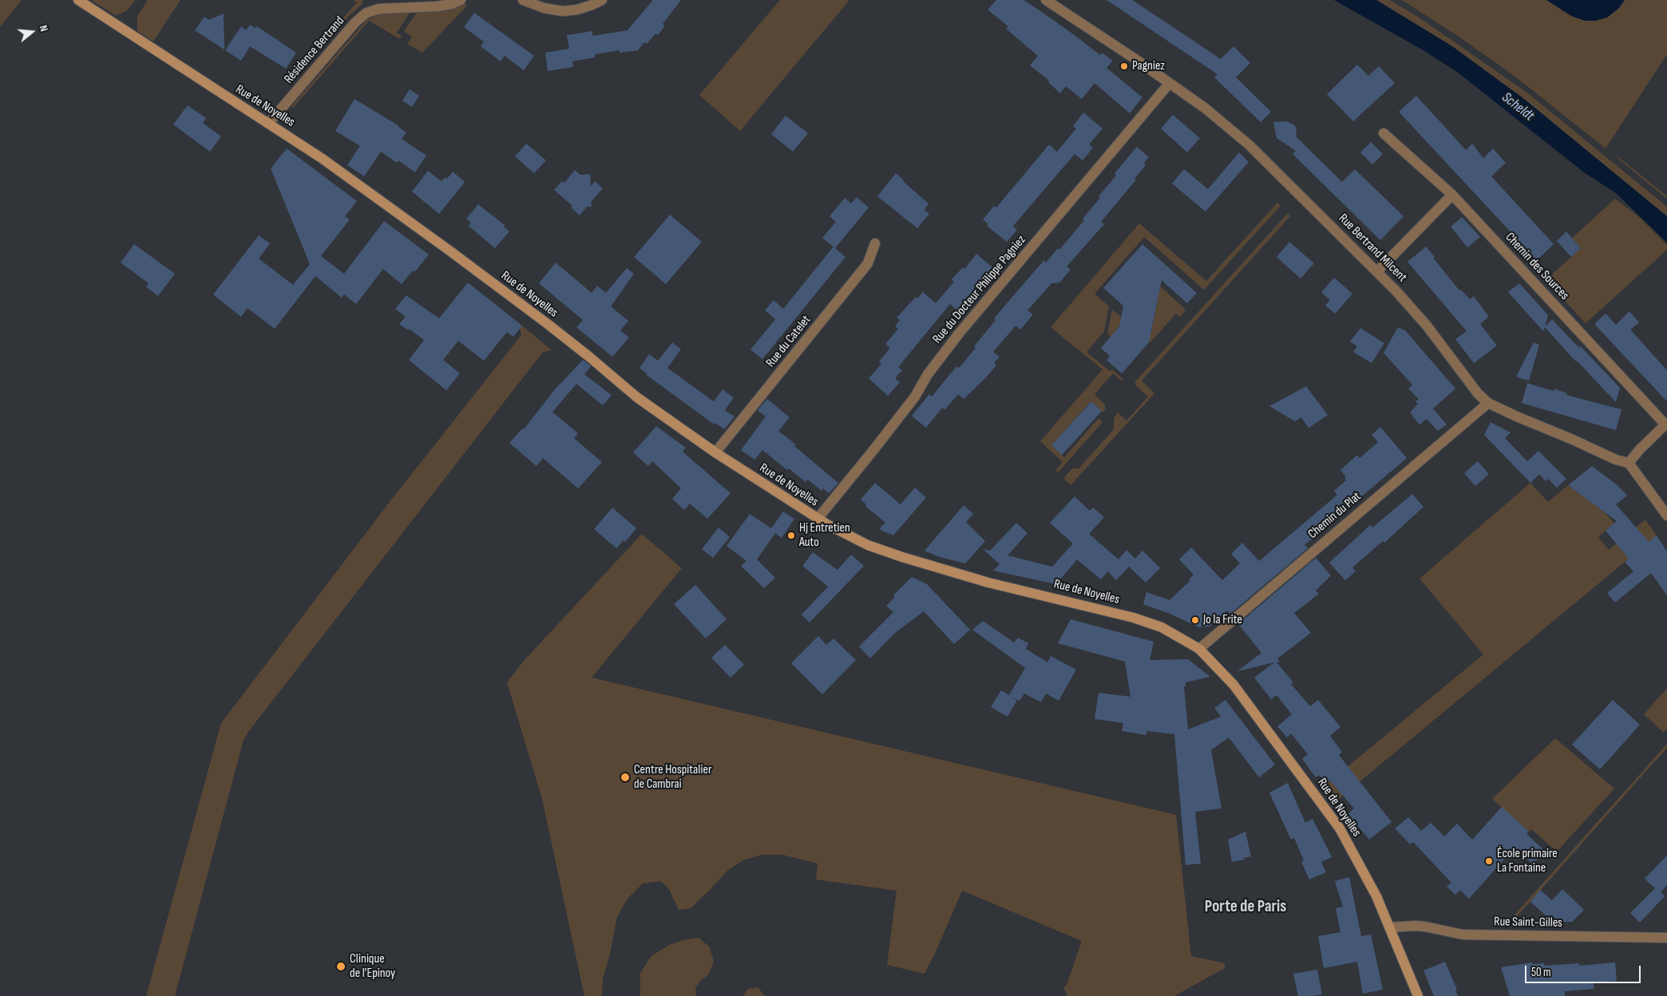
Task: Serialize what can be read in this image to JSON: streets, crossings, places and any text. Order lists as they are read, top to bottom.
{
  "streets": {
    "street": [
      "Résidence Bertrand",
      "Rue de Noyelles",
      "Rue Bertrand Milcent",
      "Chemin des Sources",
      "Rue du Docteur Philippe Pagniez",
      "Rue du Catelet",
      "Chemin du Plat",
      "Rue Saint-Gilles"
    ]
  },
  "crossings": [
    ["Résidence Bertrand", "Rue de Noyelles"],
    ["Rue de Noyelles", "Rue du Docteur Philippe Pagniez"],
    ["Rue de Noyelles", "Rue du Catelet"],
    ["Rue de Noyelles", "Chemin du Plat"],
    ["Rue de Noyelles", "Rue Saint-Gilles"],
    ["Rue Bertrand Milcent", "Rue du Docteur Philippe Pagniez"],
    ["Rue Bertrand Milcent", "Chemin du Plat"]
  ],
  "districts": ["Porte de Paris"],
  "water": ["Scheldt"],
  "places": [
    "Pagniez",
    "Hj Entretien Auto",
    "Jo la Frite",
    "Centre Hospitalier de Cambrai",
    "École primaire La Fontaine",
    "Clinique de l’Epinoy"
  ],
  "scale_bar": "50 m",
  "north": "right"
}
